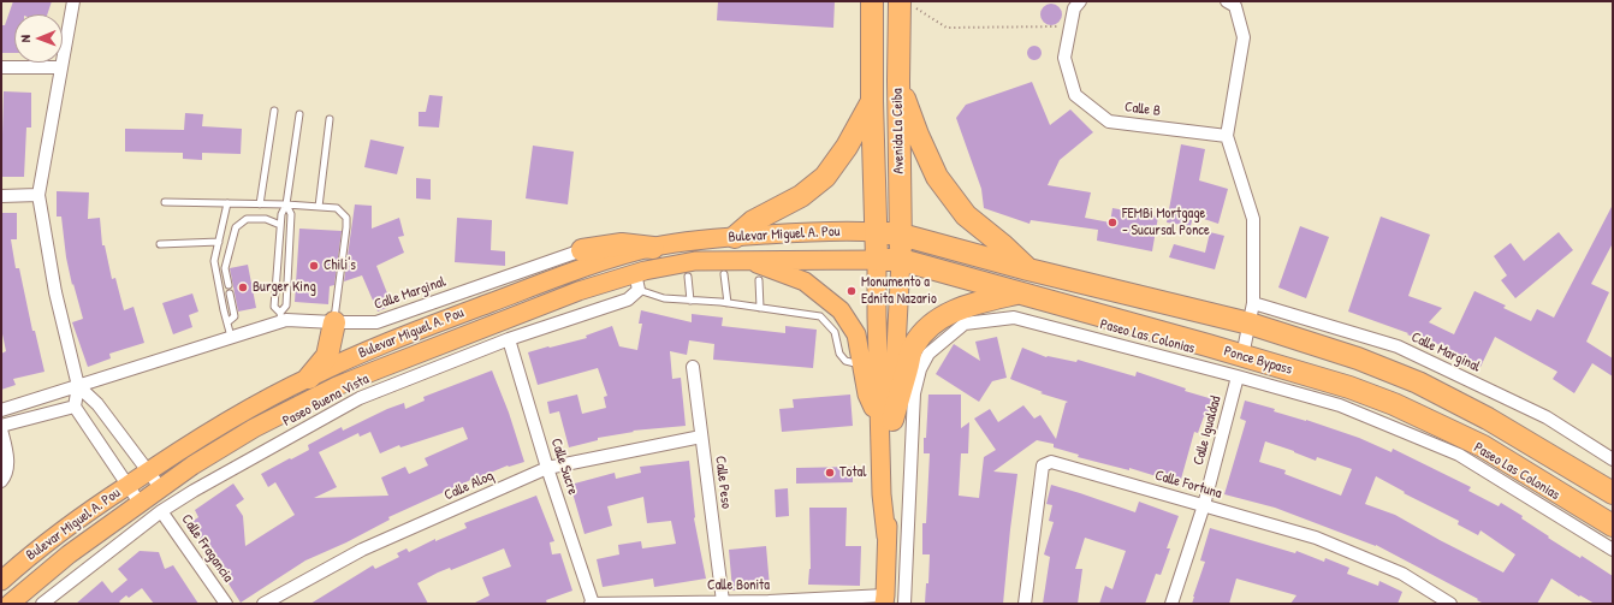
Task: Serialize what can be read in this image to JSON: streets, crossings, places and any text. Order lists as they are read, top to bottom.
{
  "streets": {
    "highway": ["Avenida La Ceiba", "Ponce Bypass"],
    "main road": ["Bulevar Miguel A. Pou"],
    "street": [
      "Calle B",
      "Calle Marginal",
      "Paseo Las Colonias",
      "Paseo Buena Vista",
      "Calle Igualdad",
      "Calle Sucre",
      "Calle Peso",
      "Calle Fortuna",
      "Calle Aloq",
      "Calle Fragancia",
      "Calle Bonita"
    ]
  },
  "crossings": [
    ["Avenida La Ceiba", "Bulevar Miguel A. Pou"],
    ["Avenida La Ceiba", "Ponce Bypass"],
    ["Bulevar Miguel A. Pou", "Ponce Bypass"],
    ["Bulevar Miguel A. Pou", "Paseo Buena Vista"],
    ["Paseo Las Colonias", "Ponce Bypass"],
    ["Paseo Las Colonias", "Calle Igualdad"],
    ["Ponce Bypass", "Calle Igualdad"],
    ["Paseo Buena Vista", "Calle Sucre"],
    ["Paseo Buena Vista", "Calle Fragancia"],
    ["Calle Igualdad", "Calle Fortuna"],
    ["Calle Sucre", "Calle Aloq"],
    ["Calle Sucre", "Calle Bonita"],
    ["Calle Peso", "Calle Aloq"],
    ["Calle Peso", "Calle Bonita"]
  ],
  "places": [
    "FEMBi Mortgage - Sucursal Ponce",
    "Chili's",
    "Burger King",
    "Monumento a Ednita Nazario",
    "Total"
  ],
  "north": "left"
}
